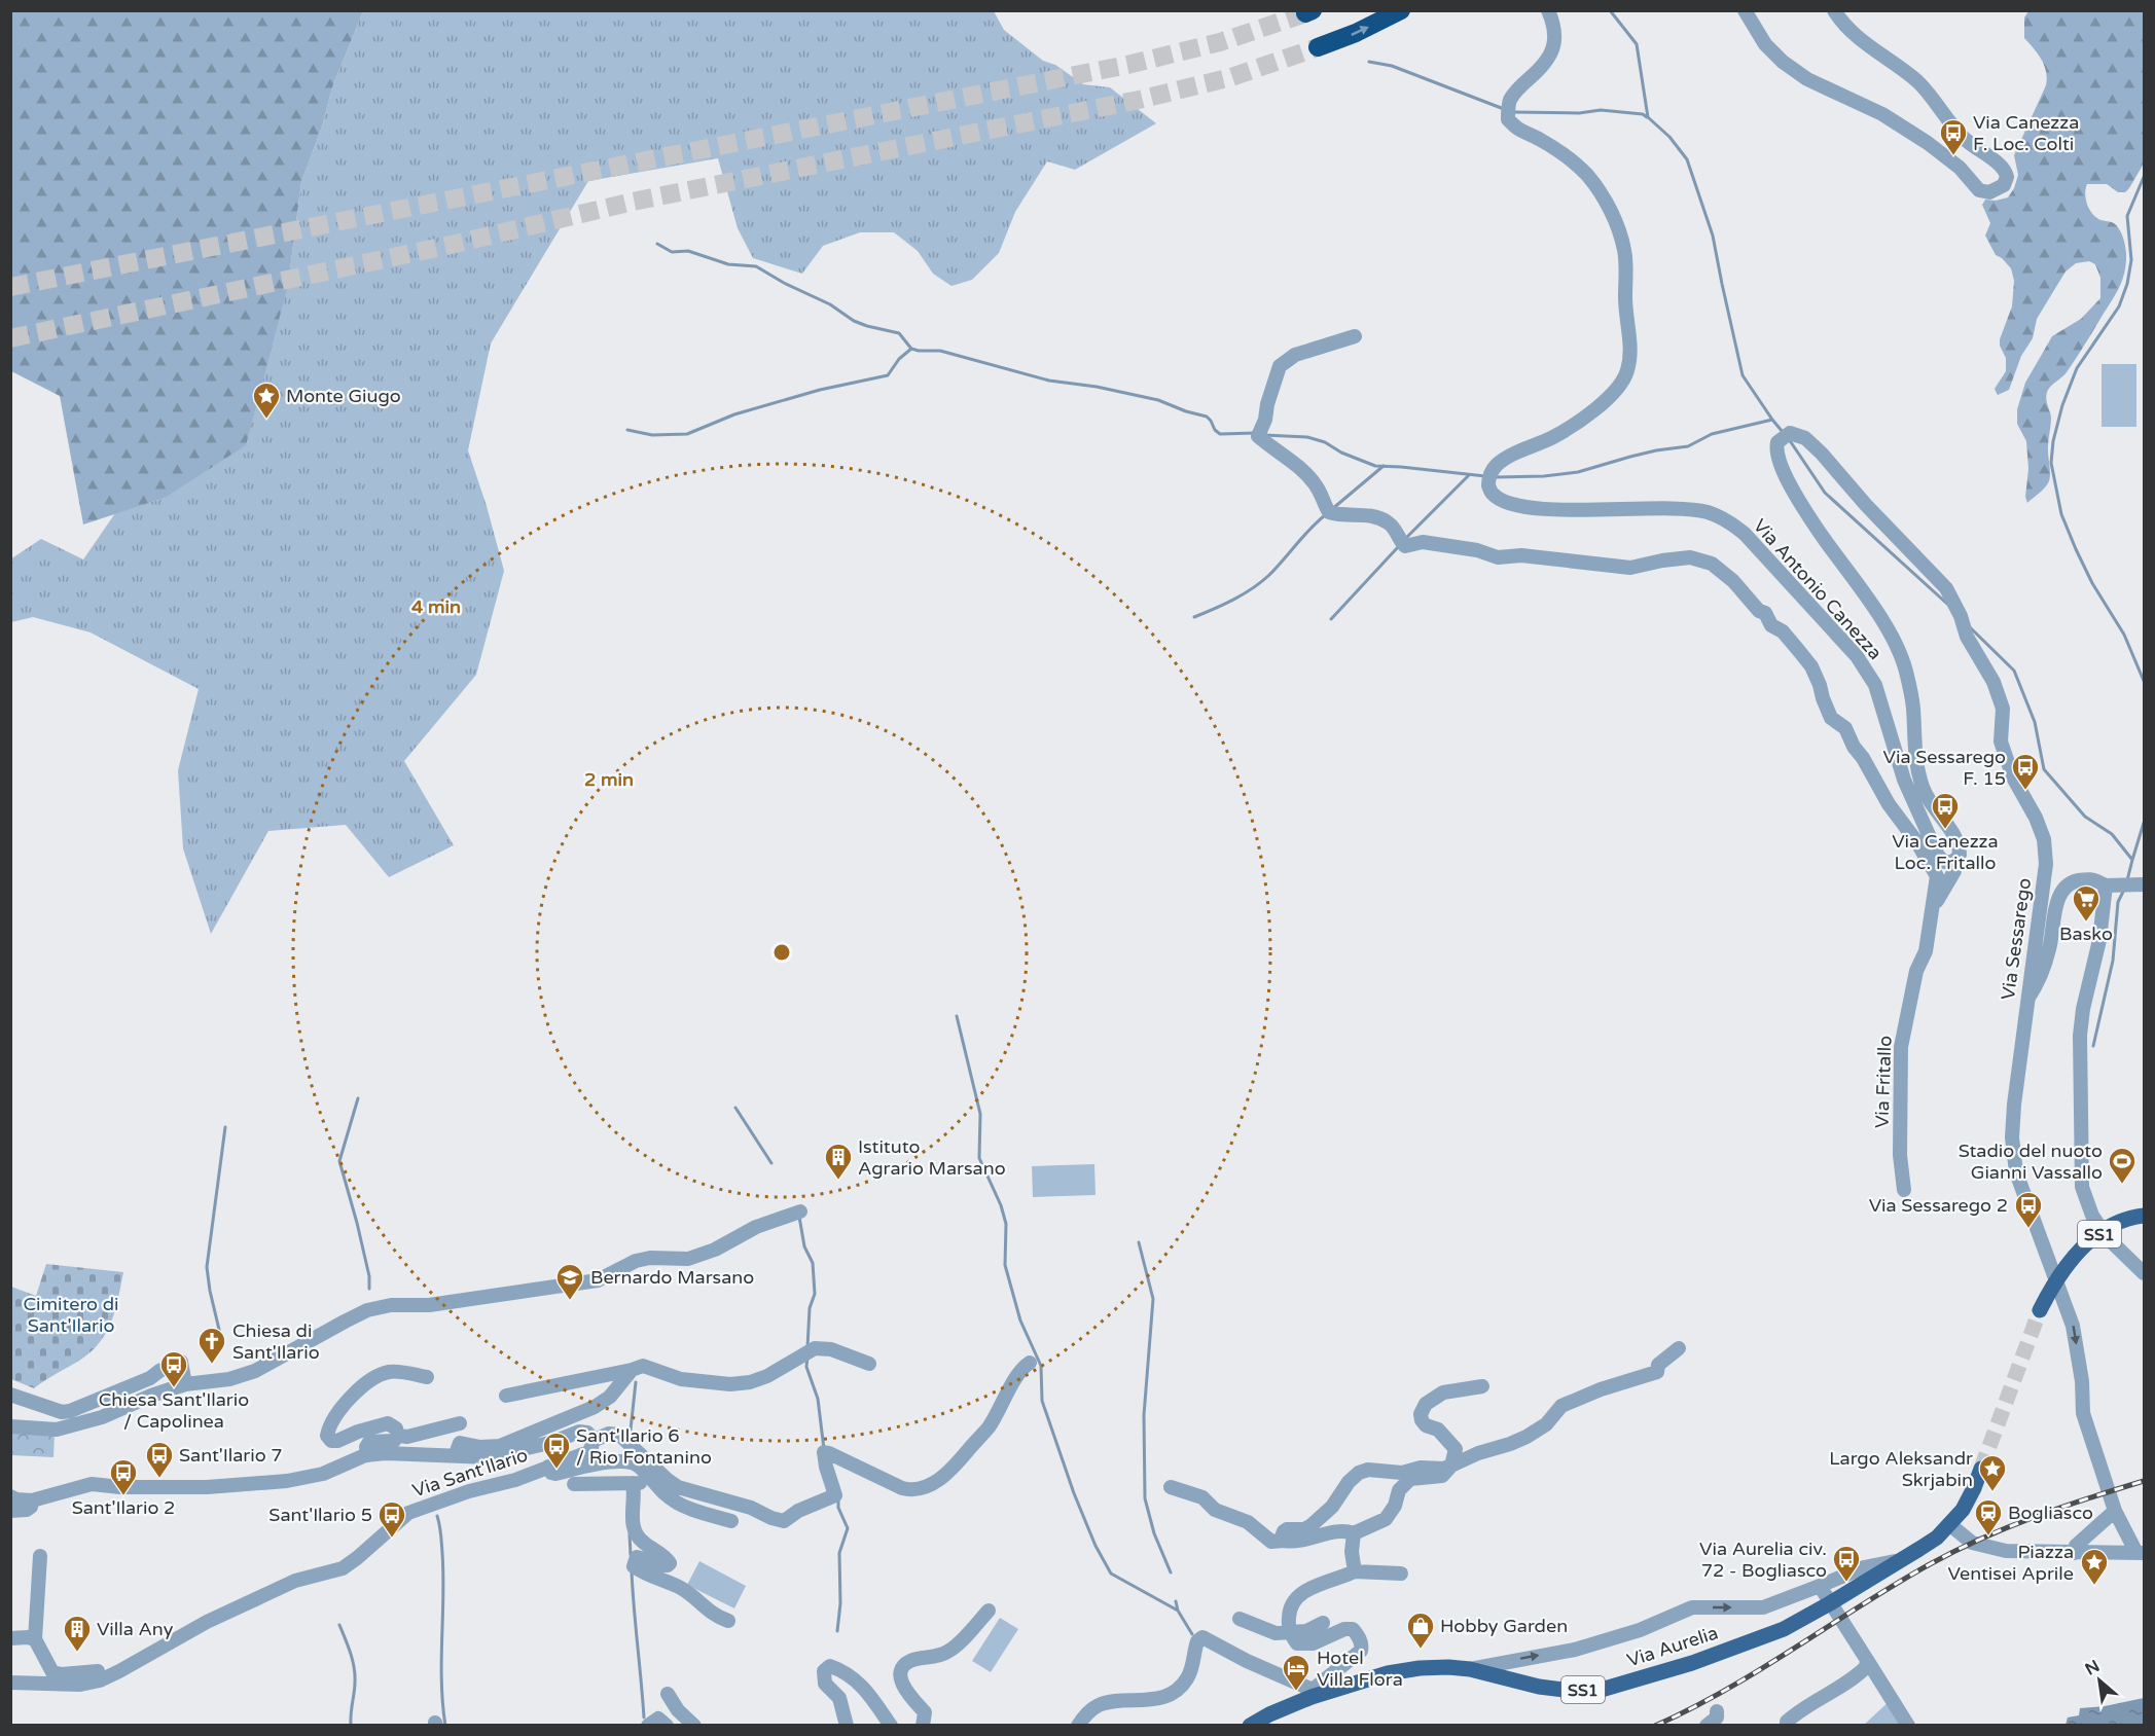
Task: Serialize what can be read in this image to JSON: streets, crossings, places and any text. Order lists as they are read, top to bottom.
{
  "streets": {
    "main road": ["SS1", "Via Aurelia"],
    "street": [
      "Via Antonio Canezza",
      "Via Sessarego",
      "Via Fritallo",
      "Via Sant'Ilario"
    ]
  },
  "crossings": [
    ["Via Antonio Canezza", "Via Sessarego"],
    ["Via Sessarego", "SS1"]
  ],
  "parks": ["Cimitero di Sant'Ilario"],
  "places": {
    "bus stop": [
      "Via Canezza F. Loc. Colti",
      "Via Sessarego F. 15",
      "Via Canezza Loc. Fritallo",
      "Via Sessarego 2",
      "Chiesa Sant'Ilario / Capolinea",
      "Sant'Ilario 6 / Rio Fontanino",
      "Sant'Ilario 7",
      "Sant'Ilario 2",
      "Sant'Ilario 5",
      "Via Aurelia civ. 72 - Bogliasco"
    ],
    "place": ["Monte Giugo", "Largo Aleksandr Skrjabin", "Piazza Ventisei Aprile"],
    "supermarket": ["Basko"],
    "building": ["Istituto Agrario Marsano", "Villa Any"],
    "sports": ["Stadio del nuoto Gianni Vassallo"],
    "school or university": ["Bernardo Marsano"],
    "church": ["Chiesa di Sant'Ilario"],
    "station": ["Bogliasco"],
    "shop": ["Hobby Garden"],
    "hotel": ["Hotel Villa Flora"]
  },
  "north": "top left",
  "rings": ["4 min", "2 min"]
}
